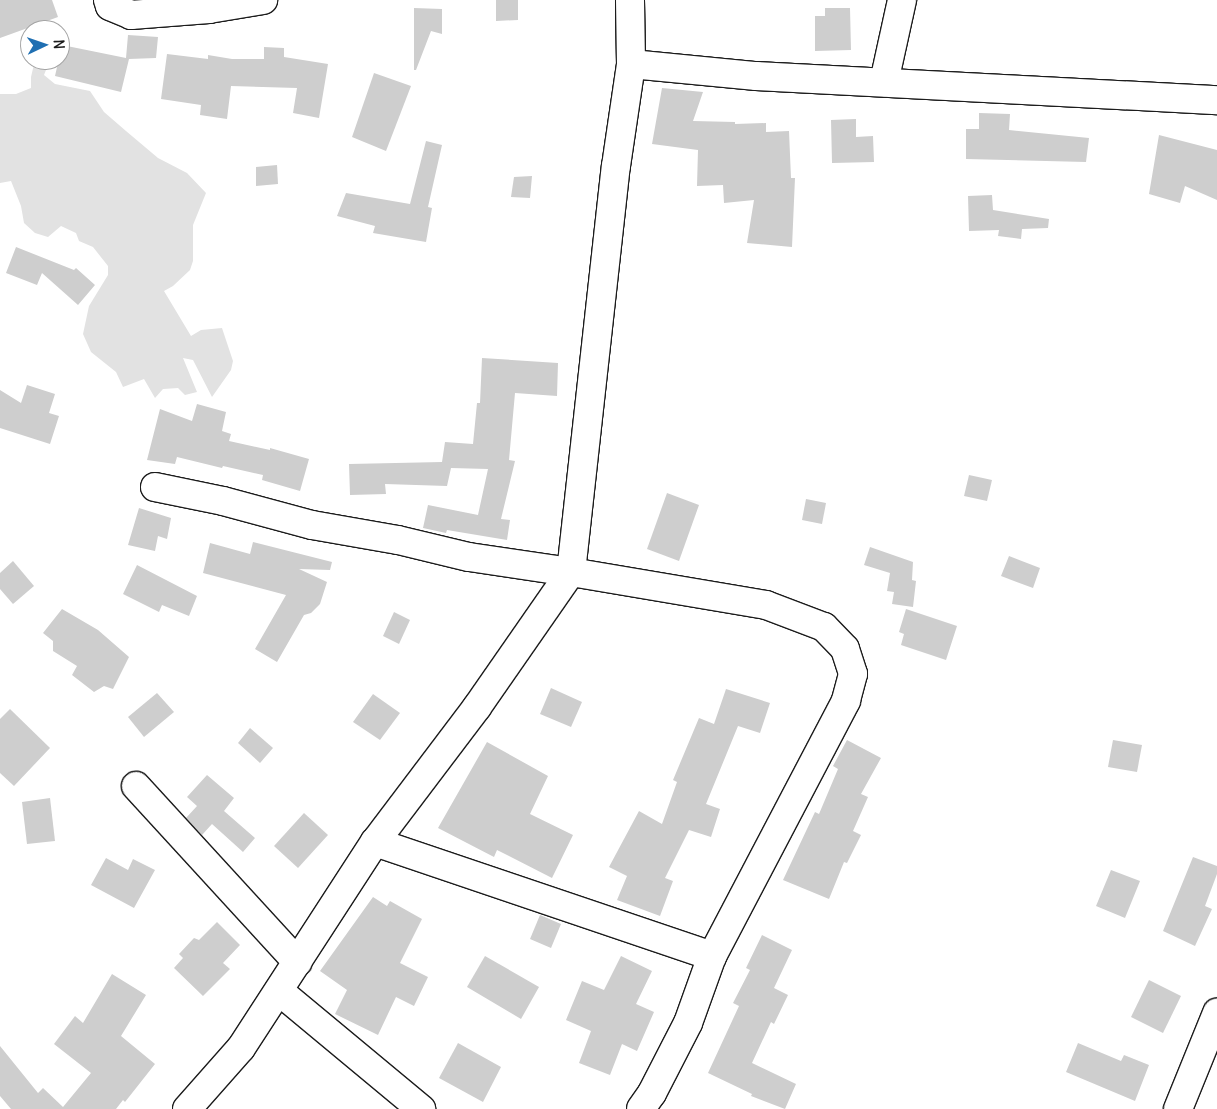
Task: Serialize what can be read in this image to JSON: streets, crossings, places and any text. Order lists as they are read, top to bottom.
{
  "north": "right"
}
